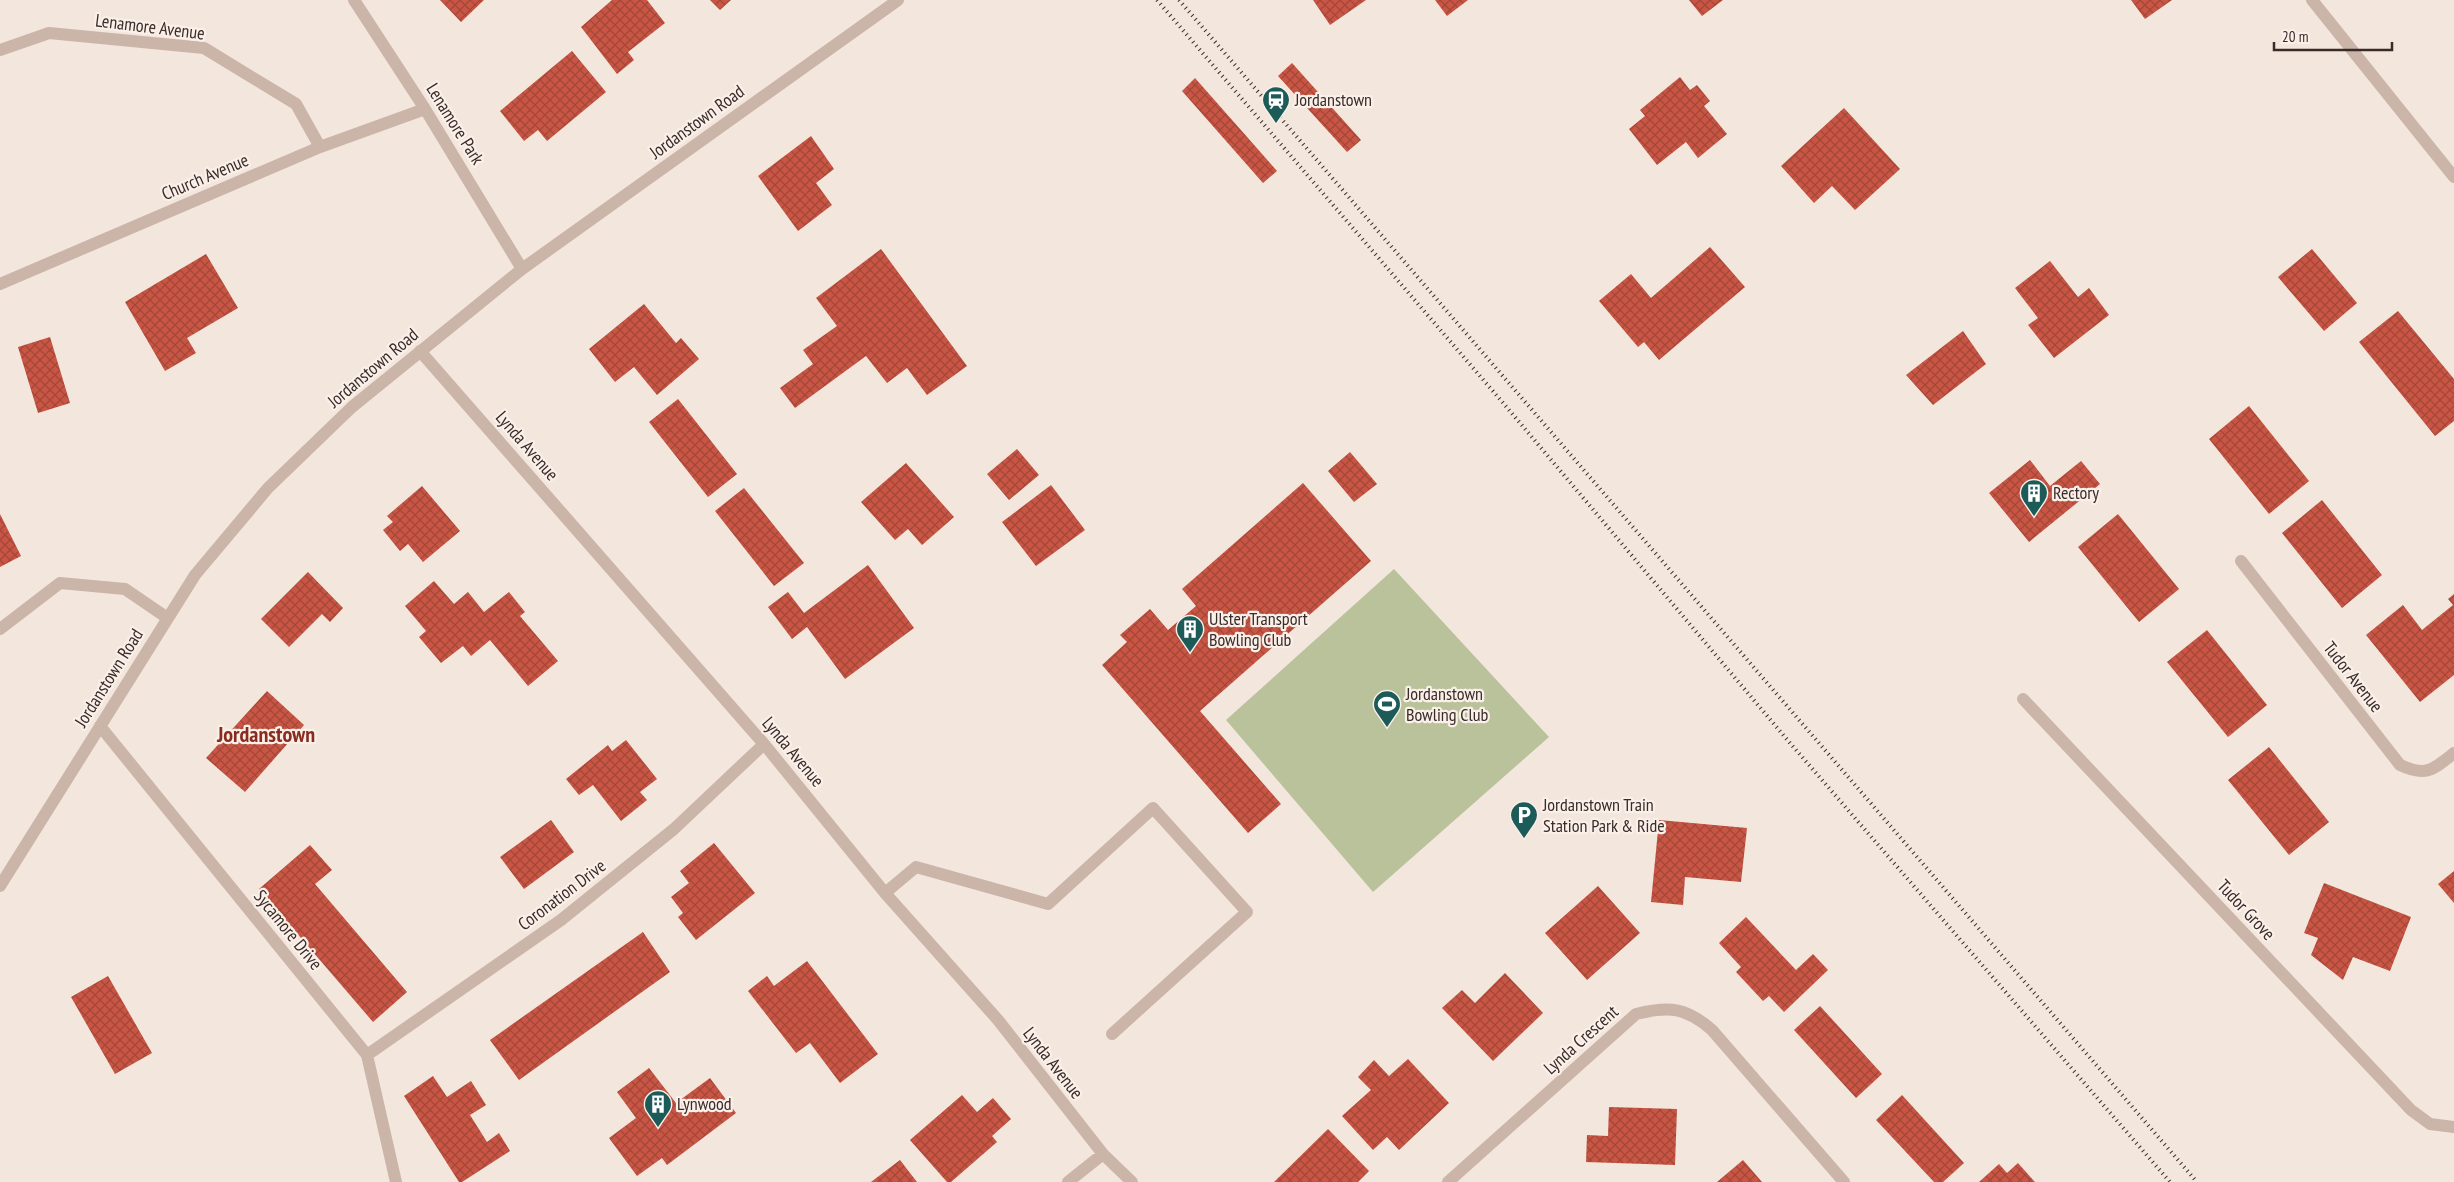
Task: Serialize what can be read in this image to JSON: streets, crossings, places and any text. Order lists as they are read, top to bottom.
{
  "streets": {
    "street": [
      "Lenamore Avenue",
      "Jordanstown Road",
      "Lenamore Park",
      "Church Avenue",
      "Lynda Avenue",
      "Tudor Avenue",
      "Coronation Drive",
      "Tudor Grove",
      "Sycamore Drive",
      "Lynda Crescent"
    ]
  },
  "crossings": [
    ["Lenamore Avenue", "Church Avenue"],
    ["Jordanstown Road", "Lenamore Park"],
    ["Jordanstown Road", "Lynda Avenue"],
    ["Jordanstown Road", "Sycamore Drive"],
    ["Lenamore Park", "Church Avenue"],
    ["Lynda Avenue", "Coronation Drive"],
    ["Coronation Drive", "Sycamore Drive"]
  ],
  "districts": ["Jordanstown"],
  "places": {
    "station": ["Jordanstown"],
    "building": ["Rectory", "Ulster Transport Bowling Club", "Lynwood"],
    "sports": ["Jordanstown Bowling Club"],
    "parking": ["Jordanstown Train Station Park & Ride"]
  },
  "scale_bar": "20 m"
}
